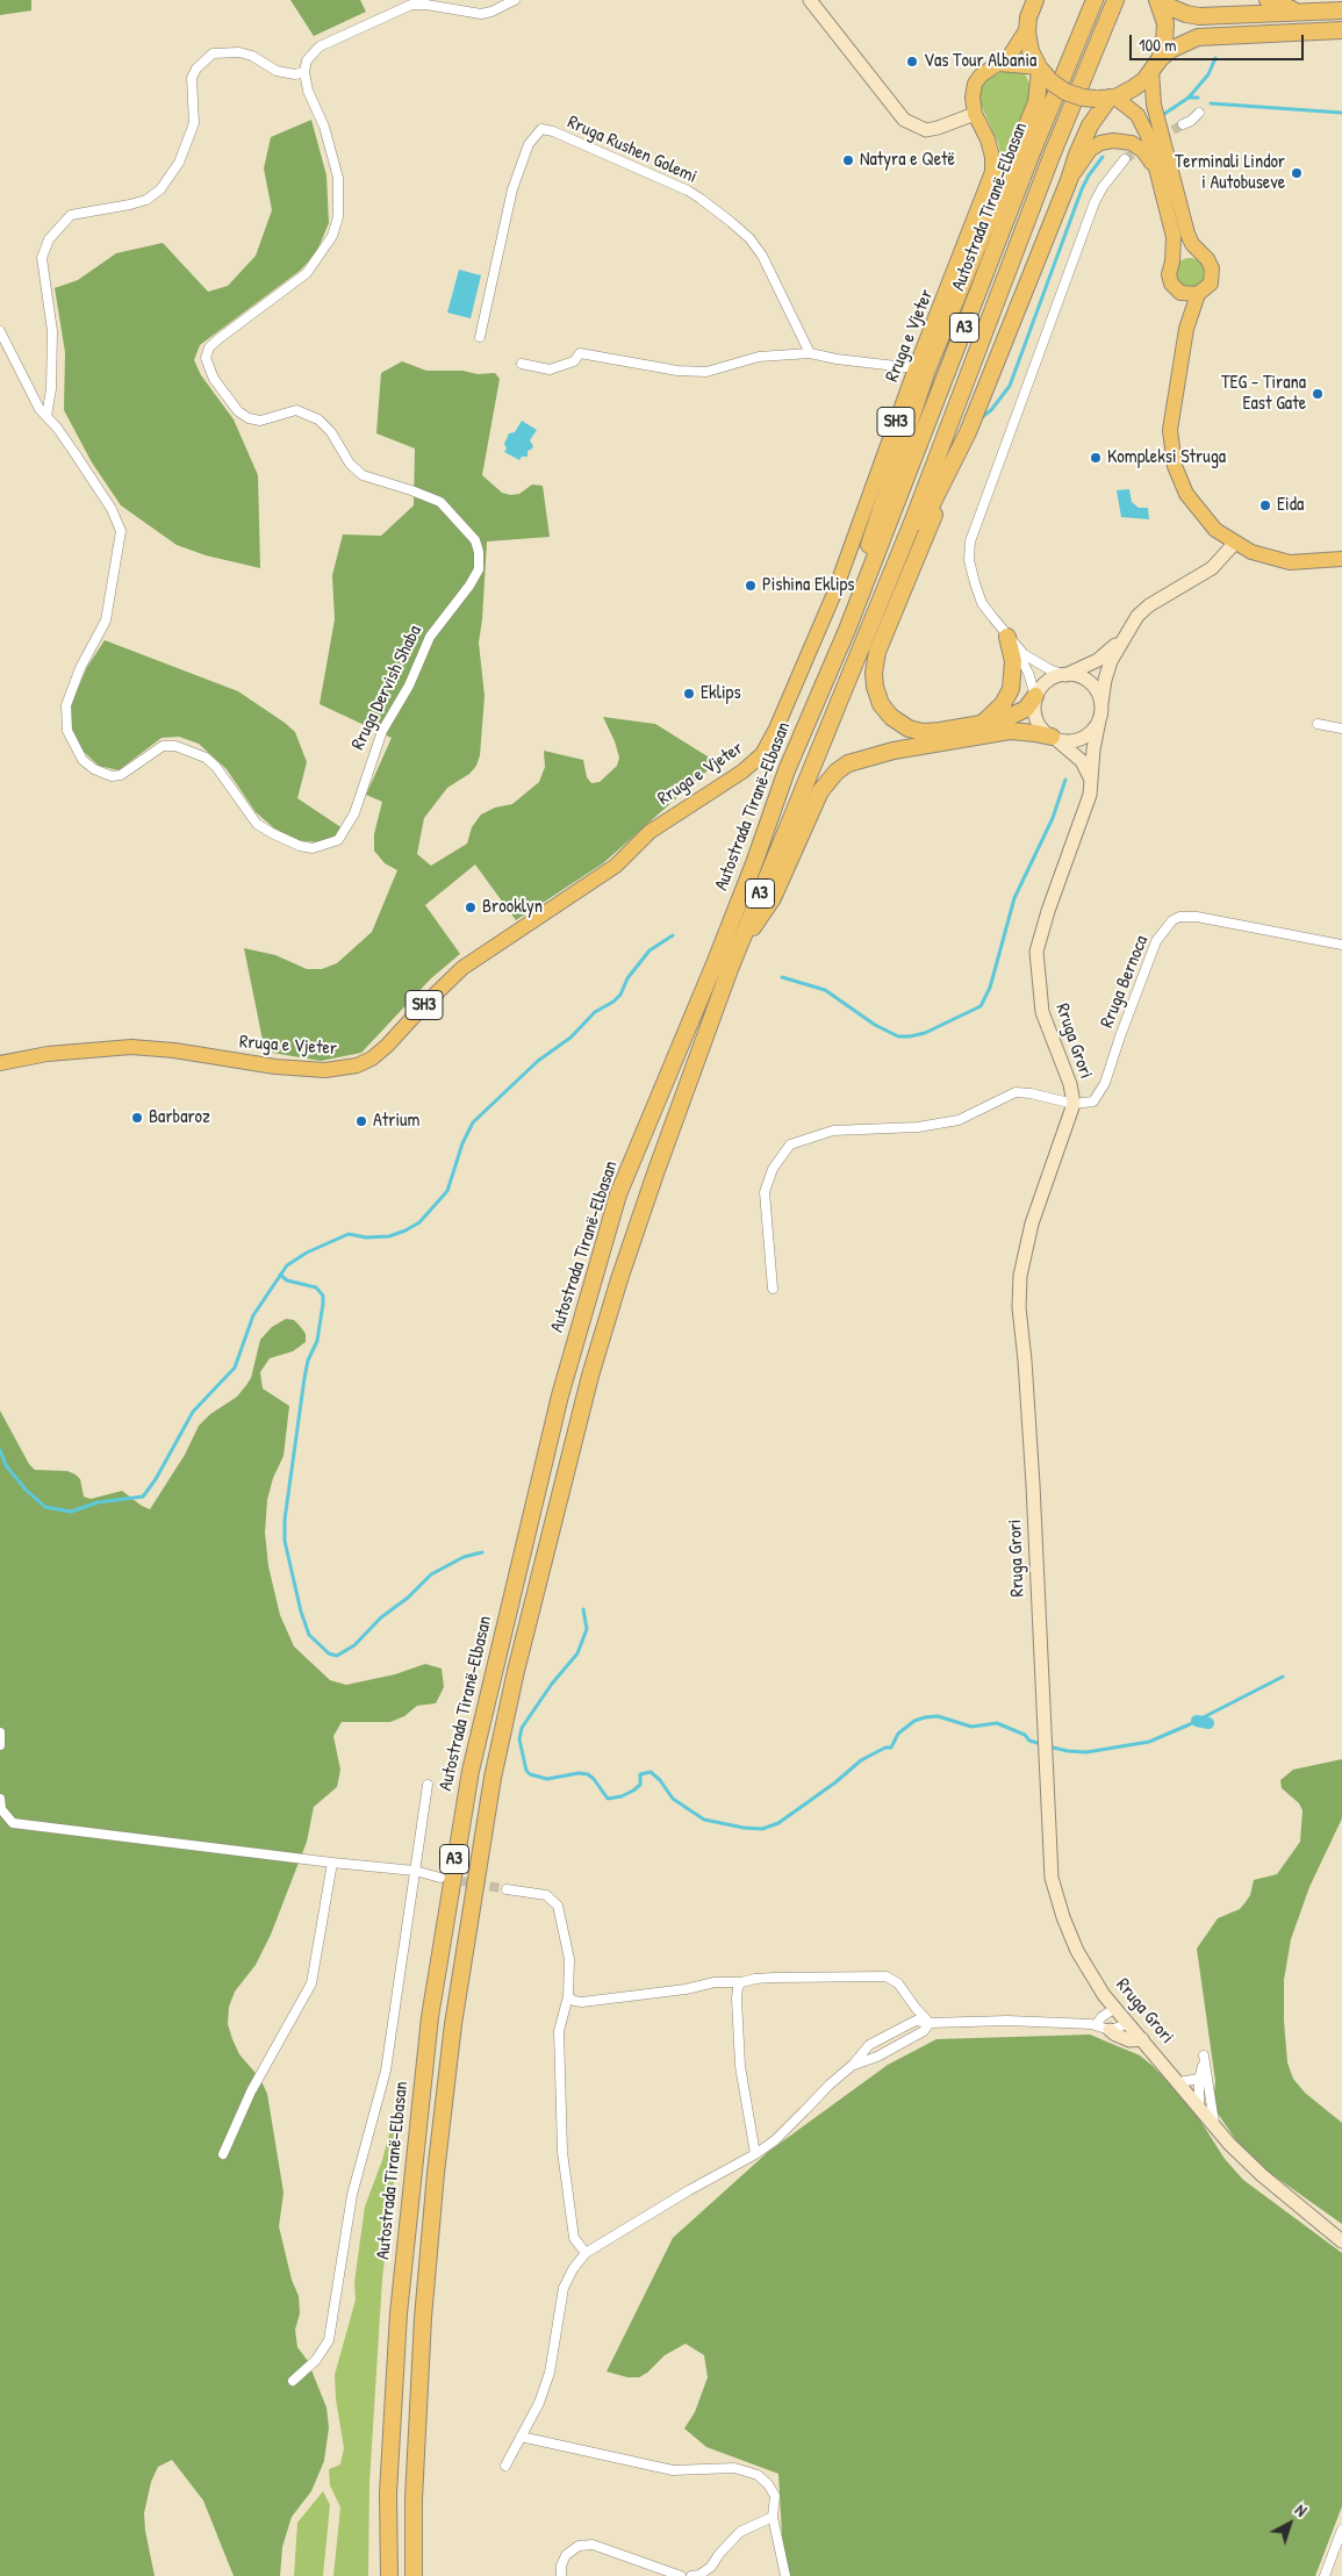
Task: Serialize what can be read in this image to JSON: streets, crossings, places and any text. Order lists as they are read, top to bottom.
{
  "streets": {
    "highway": ["Autostrada Tiranë-Elbasan", "A3"],
    "main road": ["Rruga e Vjeter", "SH3", "Rruga Grori"],
    "street": ["Rruga Rushen Golemi", "Rruga Dervish Shaba", "Rruga Bernoca"]
  },
  "crossings": [
    ["Rruga Bernoca", "Rruga Grori"]
  ],
  "places": [
    "Vas Tour Albania",
    "Natyra e Qetë",
    "Terminali Lindor i Autobuseve",
    "TEG - Tirana East Gate",
    "Kompleksi Struga",
    "Eida",
    "Pishina Eklips",
    "Eklips",
    "Brooklyn",
    "Barbaroz",
    "Atrium"
  ],
  "scale_bar": "100 m",
  "north": "top right"
}
